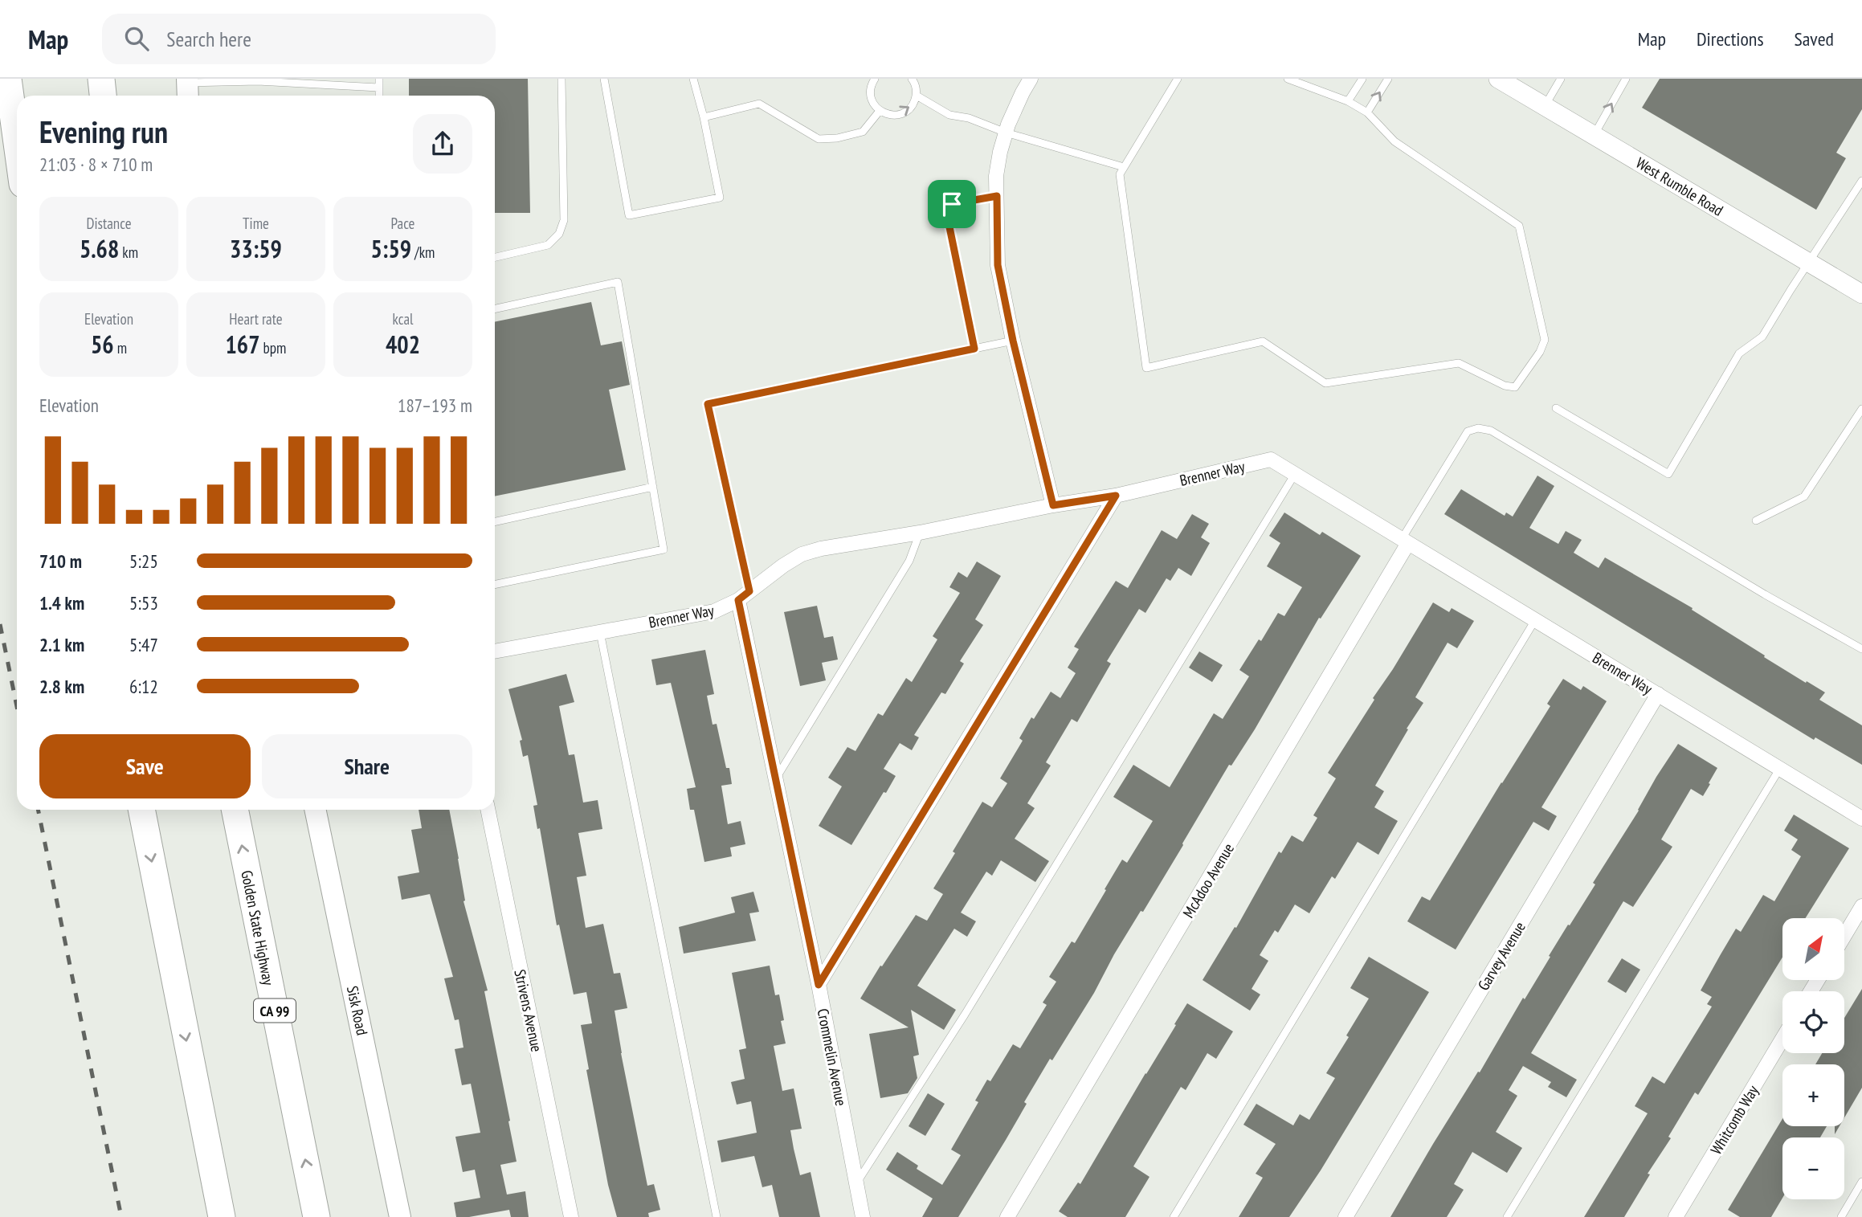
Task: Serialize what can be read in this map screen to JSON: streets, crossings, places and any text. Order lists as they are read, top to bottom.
{
  "streets": {
    "highway": ["Golden State Highway", "CA 99"],
    "main road": ["Sisk Road"],
    "street": [
      "West Rumble Road",
      "Brenner Way",
      "McAdoo Avenue",
      "Garvey Avenue",
      "Strivens Avenue",
      "Crommelin Avenue",
      "Whitcomb Way"
    ]
  },
  "crossings": [
    ["Brenner Way", "McAdoo Avenue"],
    ["Brenner Way", "Garvey Avenue"],
    ["Brenner Way", "Crommelin Avenue"]
  ],
  "north": "top right",
  "page": {
    "header": "Map",
    "search": "Search here",
    "nav": ["Map", "Directions", "Saved"],
    "heading": ["Evening run", "21:03 · 8 × 710 m"],
    "stats": [
      ["Distance", "5.68 km"],
      ["Time", "33:59"],
      ["Pace", "5:59 /km"],
      ["Elevation", "56 m"],
      ["Heart rate", "167 bpm"],
      ["kcal", "402"]
    ],
    "chart": ["Elevation", "187–193 m"],
    "list": [
      {
        "name": "710 m",
        "note": "5:25"
      },
      {
        "name": "1.4 km",
        "note": "5:53"
      },
      {
        "name": "2.1 km",
        "note": "5:47"
      },
      {
        "name": "2.8 km",
        "note": "6:12"
      }
    ],
    "buttons": ["Save", "Share"],
    "map_buttons": ["+", "−"]
  }
}
